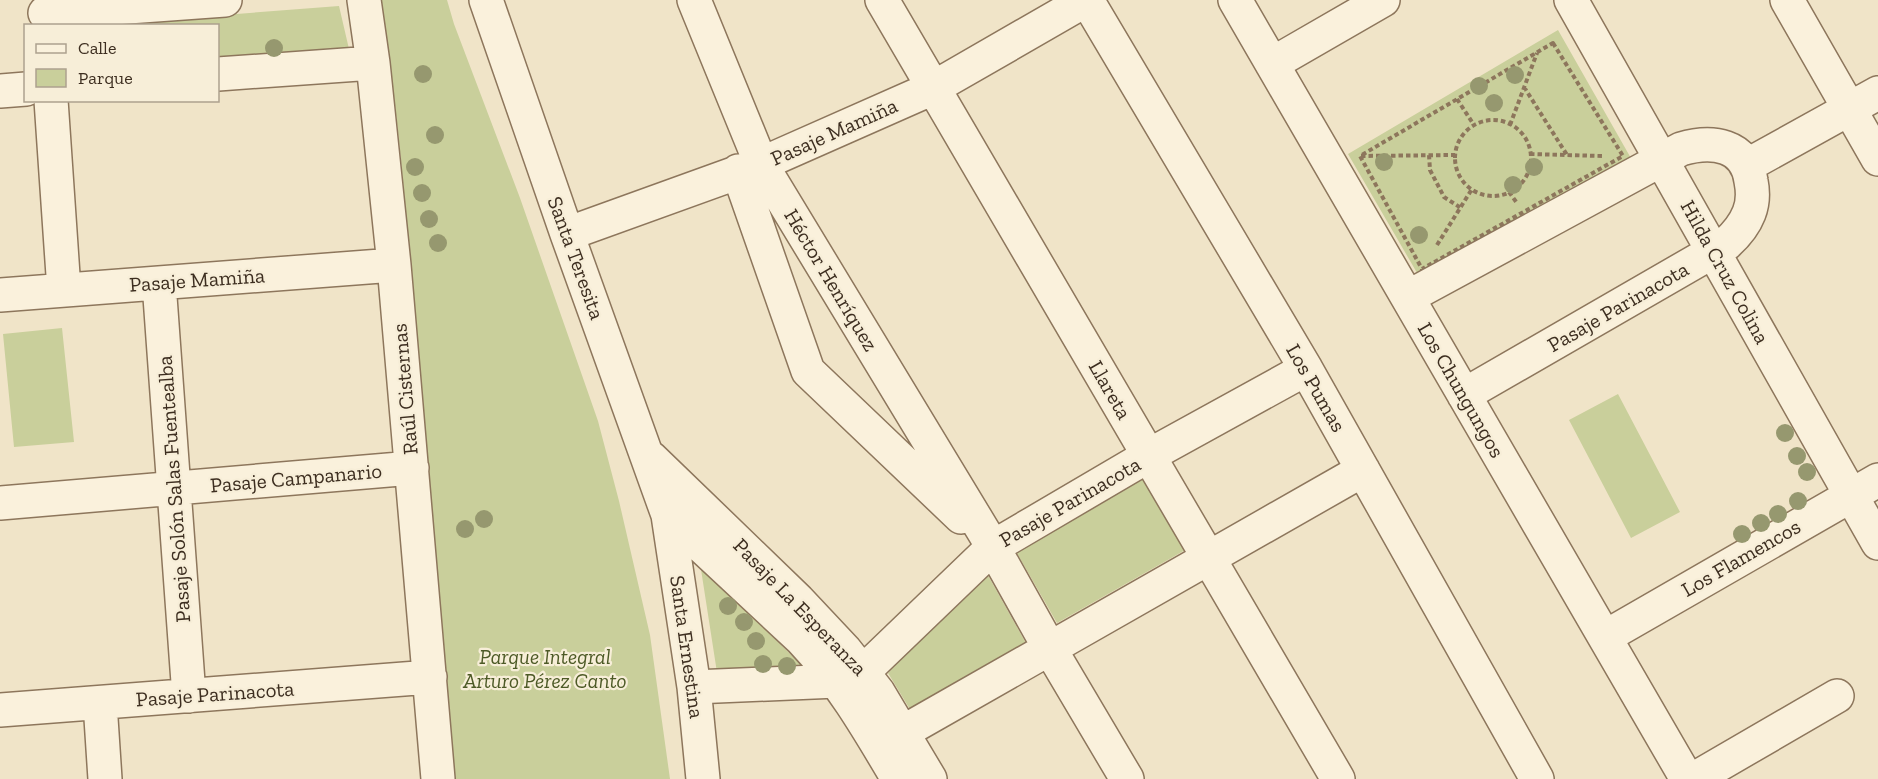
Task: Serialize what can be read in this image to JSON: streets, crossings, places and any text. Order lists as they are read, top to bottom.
{
  "streets": {
    "street": [
      "Pasaje Mamiña",
      "Santa Teresita",
      "Hilda Cruz Colina",
      "Héctor Henríquez",
      "Pasaje Parinacota",
      "Los Pumas",
      "Raúl Cisternas",
      "Llareta",
      "Los Chungungos",
      "Pasaje Campanario",
      "Pasaje Solón Salas Fuentealba",
      "Los Flamencos",
      "Pasaje La Esperanza",
      "Santa Ernestina"
    ]
  },
  "crossings": [
    ["Pasaje Mamiña", "Santa Teresita"],
    ["Pasaje Mamiña", "Héctor Henríquez"],
    ["Pasaje Mamiña", "Los Pumas"],
    ["Pasaje Mamiña", "Raúl Cisternas"],
    ["Pasaje Mamiña", "Llareta"],
    ["Pasaje Mamiña", "Pasaje Solón Salas Fuentealba"],
    ["Santa Teresita", "Pasaje La Esperanza"],
    ["Santa Teresita", "Santa Ernestina"],
    ["Hilda Cruz Colina", "Pasaje Parinacota"],
    ["Hilda Cruz Colina", "Los Flamencos"],
    ["Héctor Henríquez", "Pasaje Parinacota"],
    ["Pasaje Parinacota", "Los Pumas"],
    ["Pasaje Parinacota", "Raúl Cisternas"],
    ["Pasaje Parinacota", "Llareta"],
    ["Pasaje Parinacota", "Los Chungungos"],
    ["Pasaje Parinacota", "Pasaje Solón Salas Fuentealba"],
    ["Pasaje Parinacota", "Pasaje La Esperanza"],
    ["Raúl Cisternas", "Pasaje Campanario"],
    ["Los Chungungos", "Los Flamencos"],
    ["Pasaje Campanario", "Pasaje Solón Salas Fuentealba"],
    ["Pasaje La Esperanza", "Santa Ernestina"]
  ],
  "parks": ["Parque Integral Arturo Pérez Canto"],
  "legend": ["Calle", "Parque"]
}
